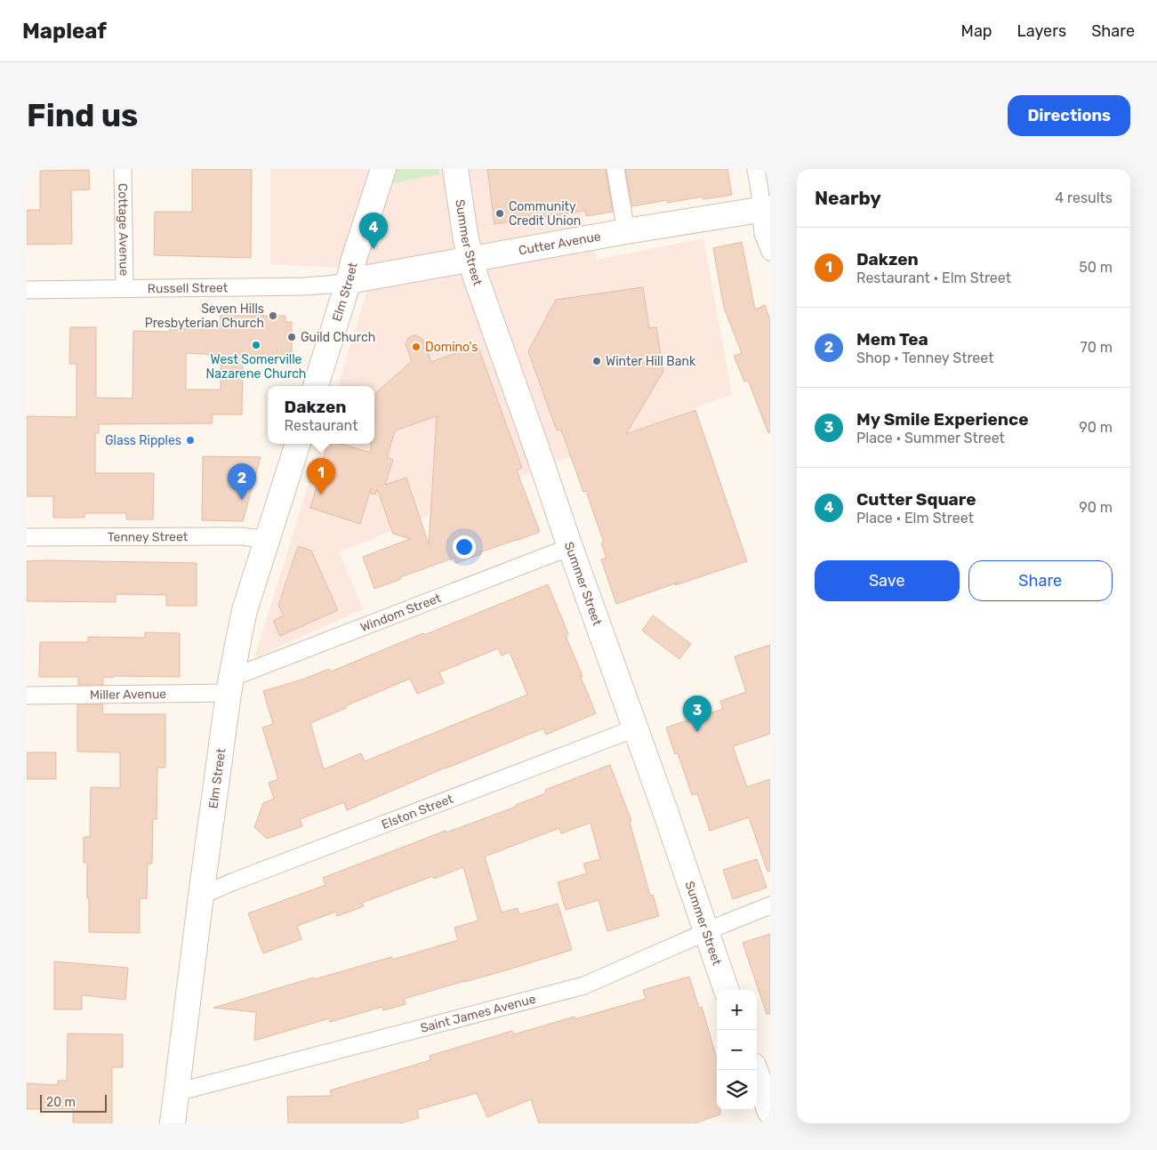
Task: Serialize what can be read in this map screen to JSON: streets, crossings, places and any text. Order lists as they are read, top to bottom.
{
  "streets": {
    "main road": ["Summer Street", "Cutter Avenue", "Elm Street"],
    "street": [
      "Cottage Avenue",
      "Russell Street",
      "Tenney Street",
      "Windom Street",
      "Miller Avenue",
      "Elston Street",
      "Saint James Avenue"
    ]
  },
  "crossings": [
    ["Cottage Avenue", "Russell Street"],
    ["Summer Street", "Cutter Avenue"],
    ["Summer Street", "Windom Street"],
    ["Summer Street", "Elston Street"],
    ["Summer Street", "Saint James Avenue"],
    ["Cutter Avenue", "Russell Street"],
    ["Cutter Avenue", "Elm Street"],
    ["Russell Street", "Elm Street"],
    ["Elm Street", "Tenney Street"],
    ["Elm Street", "Windom Street"],
    ["Elm Street", "Miller Avenue"],
    ["Elm Street", "Elston Street"],
    ["Elm Street", "Saint James Avenue"],
    ["Windom Street", "Miller Avenue"]
  ],
  "places": [
    "Community Credit Union",
    "Seven Hills Presbyterian Church",
    "Guild Church",
    "West Somerville Nazarene Church",
    "Domino's",
    "Winter Hill Bank",
    "Glass Ripples"
  ],
  "scale_bar": "20 m",
  "page": {
    "header": "Mapleaf",
    "nav": ["Map", "Layers", "Share"],
    "buttons": [
      "Directions",
      ["Save", "Share"]
    ],
    "title": "Find us",
    "heading": ["Nearby", "4 results"],
    "pins": [
      "4",
      "1",
      "2",
      "3"
    ],
    "list": [
      {
        "mark": "1",
        "name": "Dakzen",
        "note": "Restaurant · Elm Street",
        "value": "50 m"
      },
      {
        "mark": "2",
        "name": "Mem Tea",
        "note": "Shop · Tenney Street",
        "value": "70 m"
      },
      {
        "mark": "3",
        "name": "My Smile Experience",
        "note": "Place · Summer Street",
        "value": "90 m"
      },
      {
        "mark": "4",
        "name": "Cutter Square",
        "note": "Place · Elm Street",
        "value": "90 m"
      }
    ],
    "popup": ["Dakzen", "Restaurant"],
    "map_buttons": ["+", "−"],
    "scale": "20 m"
  }
}
